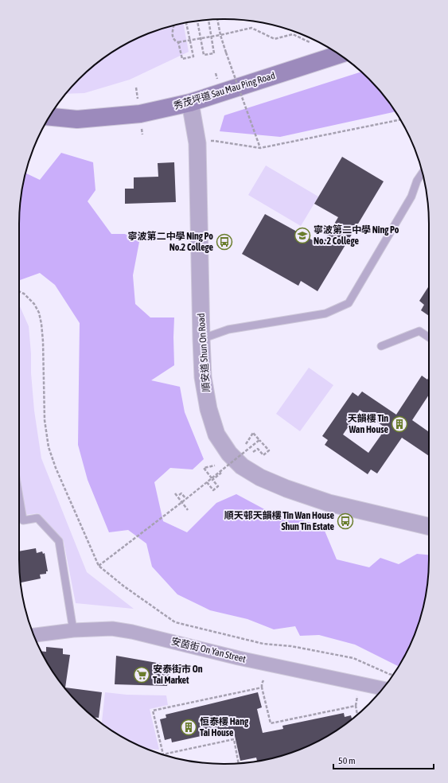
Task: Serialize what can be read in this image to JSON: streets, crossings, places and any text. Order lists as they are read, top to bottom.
{
  "streets": {
    "main road": ["秀茂坪道 Sau Mau Ping Road"],
    "street": ["順安道 Shun On Road", "安茵街 On Yan Street"]
  },
  "crossings": [
    ["秀茂坪道 Sau Mau Ping Road", "順安道 Shun On Road"]
  ],
  "places": {
    "school or university": ["寧波第二中學 Ning Po No. 2 College"],
    "bus stop": ["寧波第二中學 Ning Po No.2 College", "順天邨天韻樓 Tin Wan House Shun Tin Estate"],
    "building": ["天韻樓 Tin Wan House", "恒泰樓 Hang Tai House"],
    "supermarket": ["安泰街市 On Tai Market"]
  },
  "scale_bar": "50 m"
}
